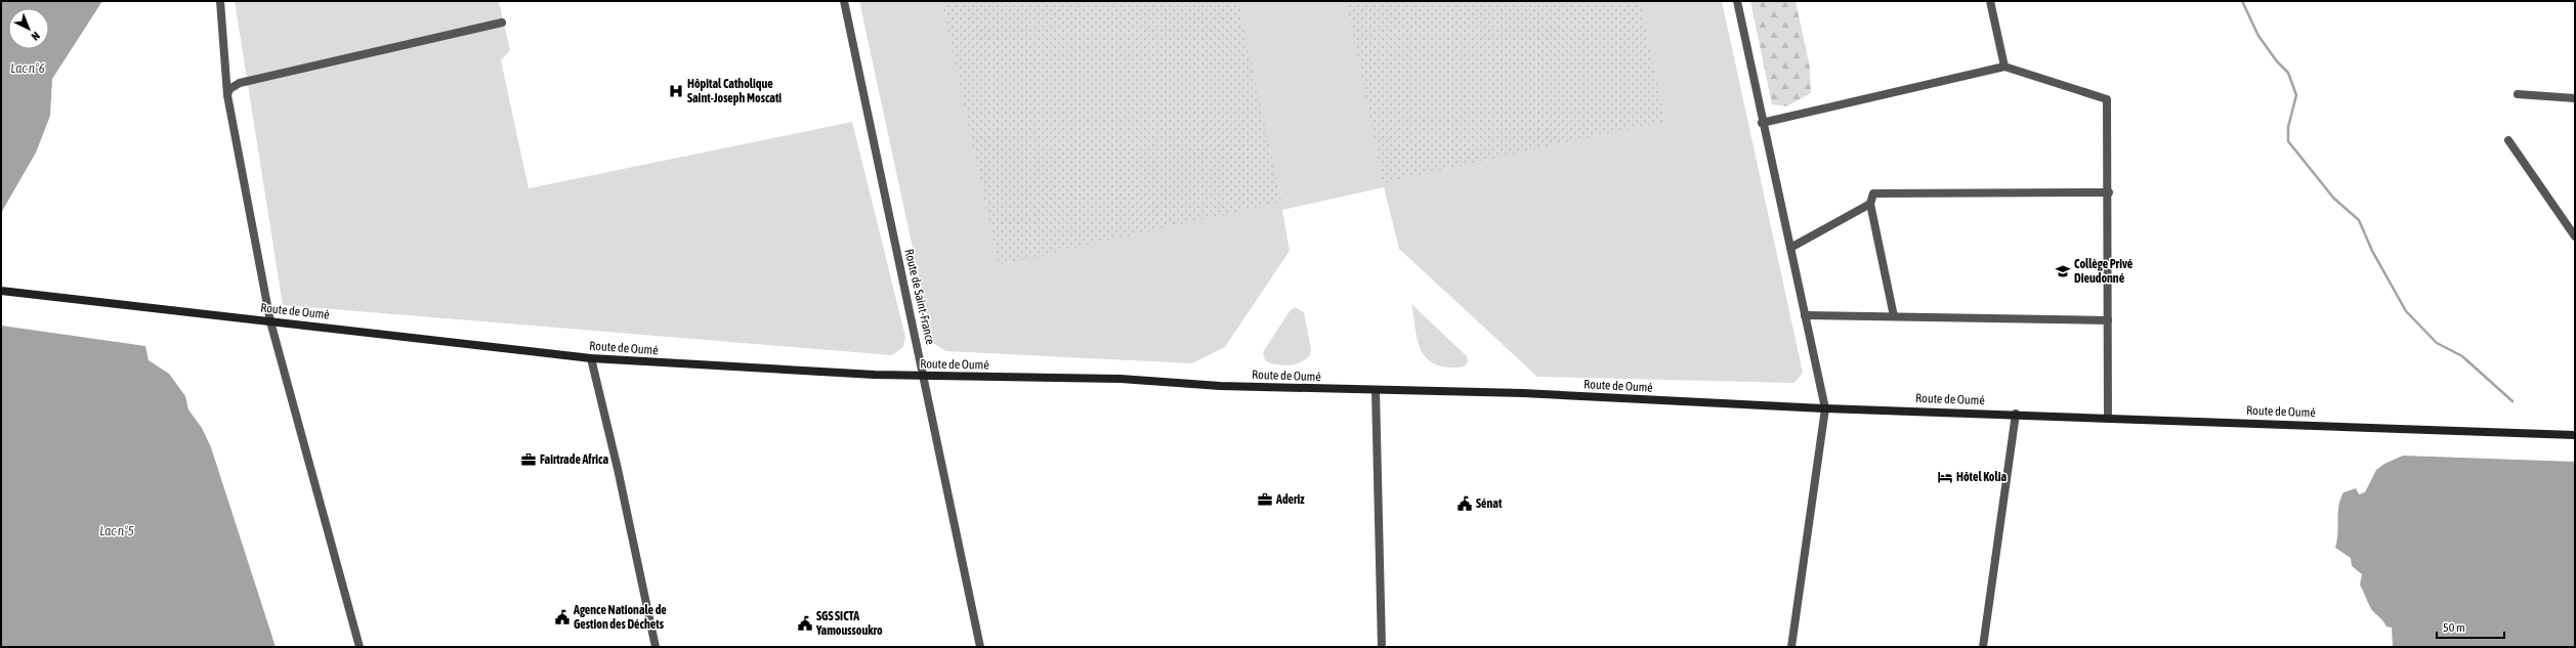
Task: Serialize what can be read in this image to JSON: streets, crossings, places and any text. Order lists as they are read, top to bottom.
{
  "streets": {
    "main road": ["Route de Oumé"],
    "street": ["Route de Saint-France"]
  },
  "crossings": [
    ["Route de Saint-France", "Route de Oumé"]
  ],
  "water": ["Lac n°6", "Lac n°5"],
  "places": {
    "hospital": ["Hôpital Catholique Saint-Joseph Moscati"],
    "school or university": ["Collège Privé Dieudonné"],
    "office": ["Fairtrade Africa", "Aderiz"],
    "hotel": ["Hôtel Kolia"],
    "public building": ["Sénat", "Agence Nationale de Gestion des Déchets", "SGS SICTA Yamoussoukro"]
  },
  "scale_bar": "50 m",
  "north": "bottom right"
}
